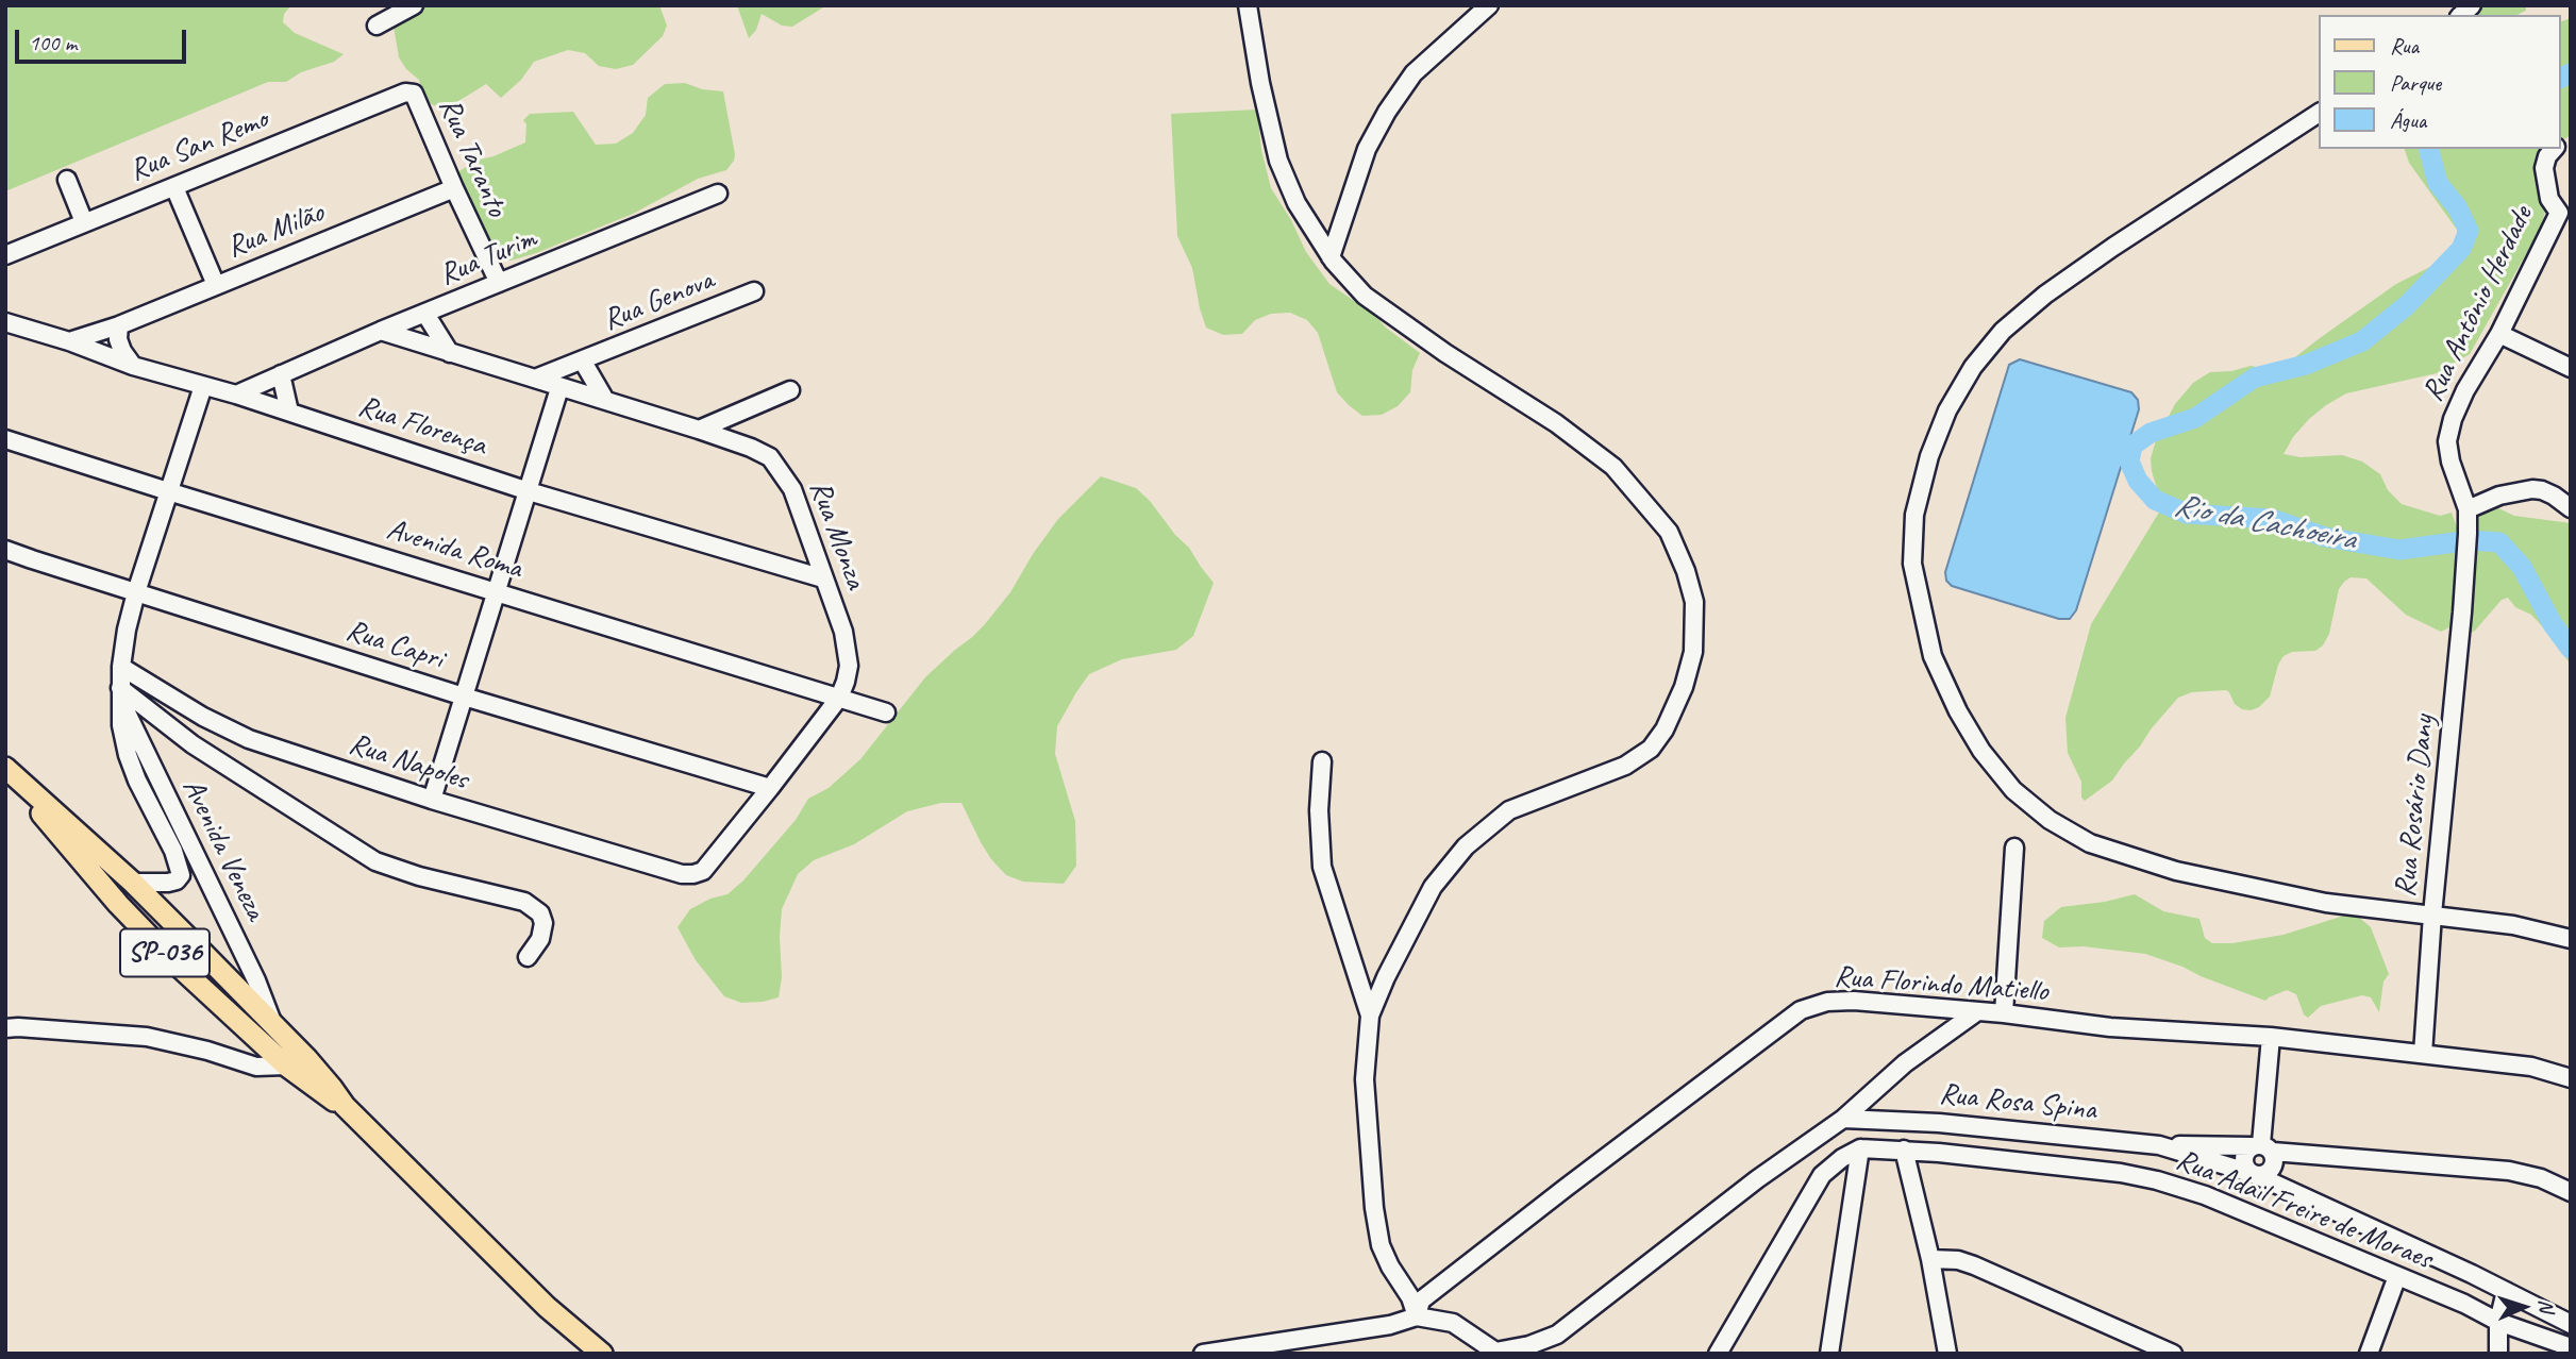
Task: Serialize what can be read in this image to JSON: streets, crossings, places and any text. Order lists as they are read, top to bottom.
{
  "streets": {
    "main road": ["SP-036"],
    "street": [
      "Rua San Remo",
      "Rua Taranto",
      "Rua Milão",
      "Rua Turim",
      "Rua Genova",
      "Rua Antônio Herdade",
      "Rua Florença",
      "Rua Monza",
      "Avenida Roma",
      "Rua Capri",
      "Rua Napoles",
      "Rua Rosário Dany",
      "Avenida Veneza",
      "Rua Florindo Matiello",
      "Rua Rosa Spina",
      "Rua Adail Freire de Moraes"
    ]
  },
  "crossings": [
    ["Rua San Remo", "Rua Taranto"],
    ["Rua Taranto", "Rua Milão"],
    ["Rua Taranto", "Rua Turim"],
    ["Rua Milão", "Rua Florença"],
    ["Rua Turim", "Rua Florença"],
    ["Rua Turim", "Rua Monza"],
    ["Rua Genova", "Rua Monza"],
    ["Rua Antônio Herdade", "Rua Rosário Dany"],
    ["Rua Florença", "Rua Monza"],
    ["Rua Florença", "Avenida Veneza"],
    ["Rua Monza", "Avenida Roma"],
    ["Rua Monza", "Rua Capri"],
    ["Rua Monza", "Rua Napoles"],
    ["Avenida Roma", "Avenida Veneza"],
    ["Rua Capri", "Avenida Veneza"],
    ["Rua Napoles", "Avenida Veneza"],
    ["Rua Rosário Dany", "Rua Florindo Matiello"],
    ["Avenida Veneza", "SP-036"]
  ],
  "water": ["Rio da Cachoeira"],
  "legend": ["Rua", "Parque", "Água"],
  "scale_bar": "100 m",
  "north": "right"
}
